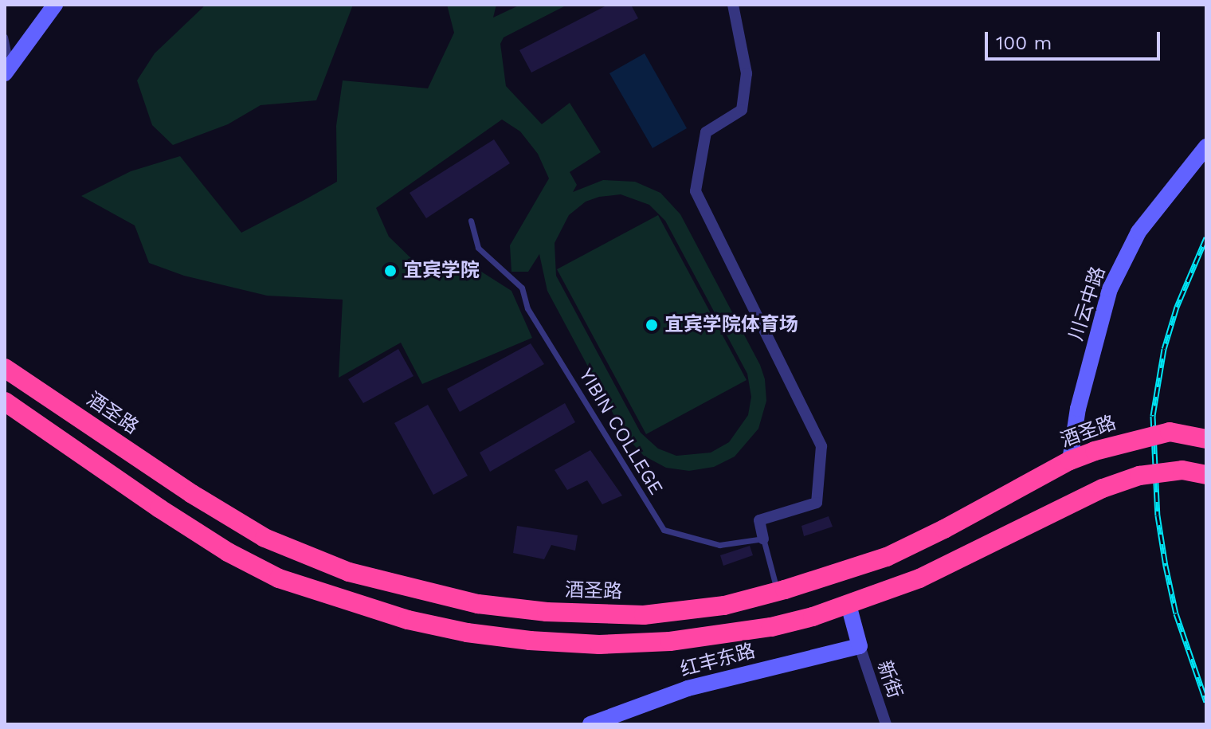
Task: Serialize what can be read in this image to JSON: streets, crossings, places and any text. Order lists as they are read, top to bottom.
{
  "streets": {
    "highway": ["酒圣路"],
    "street": ["川云中路", "红丰东路", "新街"],
    "lane": ["YIBIN COLLEGE"]
  },
  "crossings": [
    ["川云中路", "酒圣路"],
    ["红丰东路", "新街"]
  ],
  "places": ["宜宾学院", "宜宾学院体育场"],
  "scale_bar": "100 m"
}
